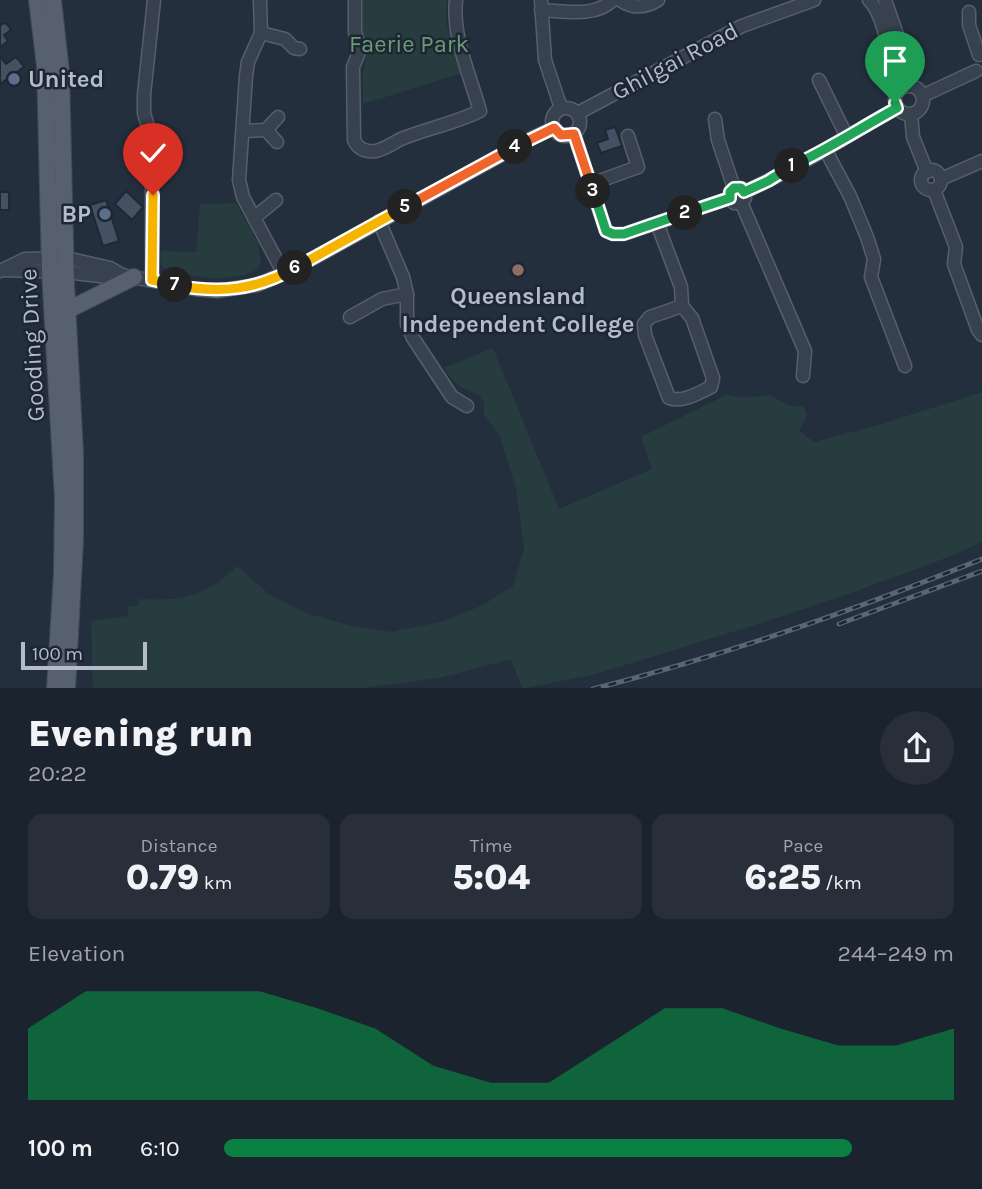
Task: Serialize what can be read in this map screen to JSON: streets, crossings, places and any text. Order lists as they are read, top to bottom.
{
  "streets": {
    "main road": ["Gooding Drive"],
    "street": ["Ghilgai Road"]
  },
  "parks": ["Faerie Park"],
  "places": ["United", "BP", "Queensland Independent College"],
  "scale_bar": "100 m",
  "page": {
    "pins": [
      "4",
      "1",
      "3",
      "5",
      "2",
      "6",
      "7"
    ],
    "scale": "100 m",
    "heading": ["Evening run", "20:22"],
    "stats": [
      ["Distance", "0.79 km"],
      ["Time", "5:04"],
      ["Pace", "6:25 /km"]
    ],
    "chart": ["Elevation", "244–249 m"],
    "list": [
      {
        "name": "100 m",
        "note": "6:10"
      }
    ]
  }
}
